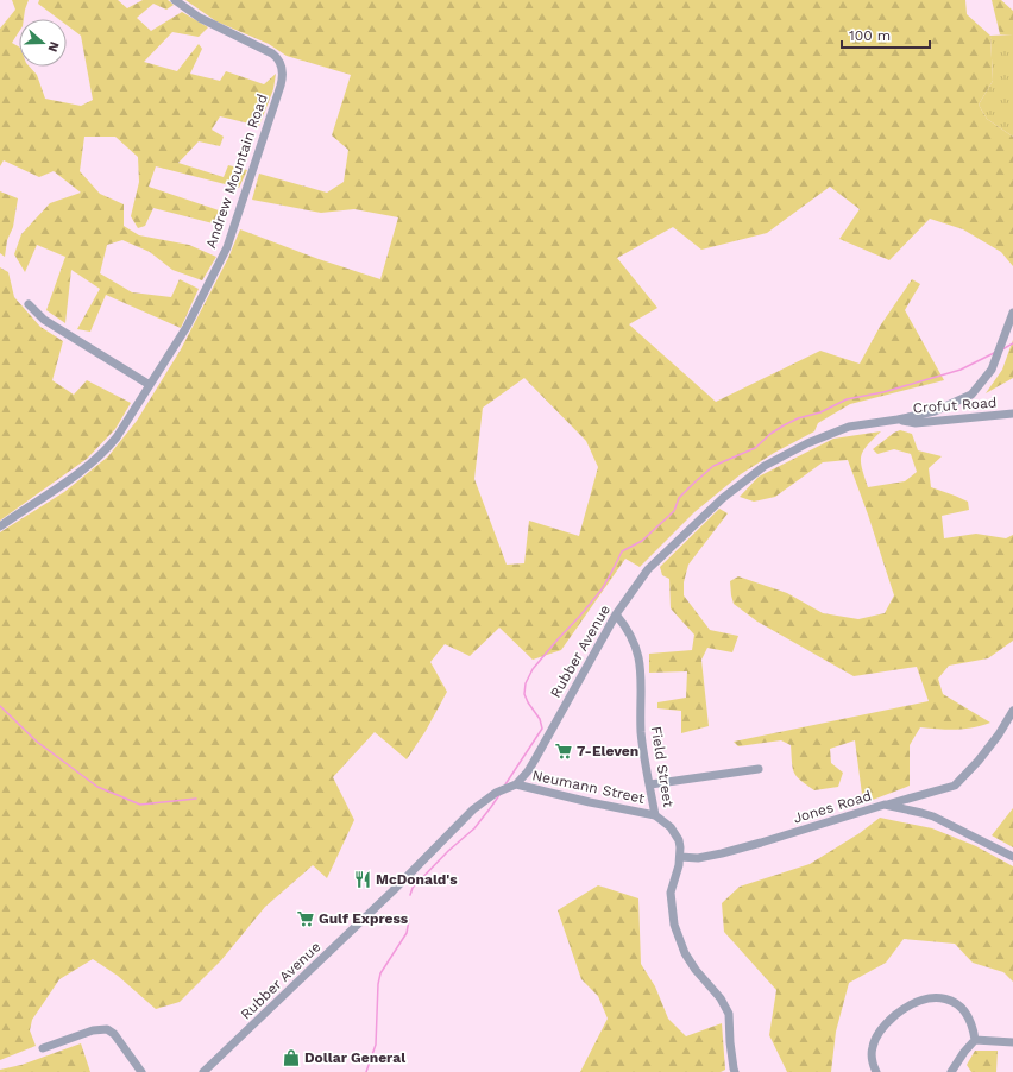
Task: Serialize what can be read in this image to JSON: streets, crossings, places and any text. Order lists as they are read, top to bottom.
{
  "streets": {
    "street": [
      "Andrew Mountain Road",
      "Crofut Road",
      "Rubber Avenue",
      "Field Street",
      "Neumann Street",
      "Jones Road"
    ]
  },
  "crossings": [
    ["Crofut Road", "Rubber Avenue"],
    ["Rubber Avenue", "Field Street"],
    ["Rubber Avenue", "Neumann Street"],
    ["Field Street", "Neumann Street"],
    ["Field Street", "Jones Road"]
  ],
  "places": {
    "supermarket": ["7-Eleven", "Gulf Express"],
    "restaurant": ["McDonald's"],
    "shop": ["Dollar General"]
  },
  "scale_bar": "100 m",
  "north": "right"
}
